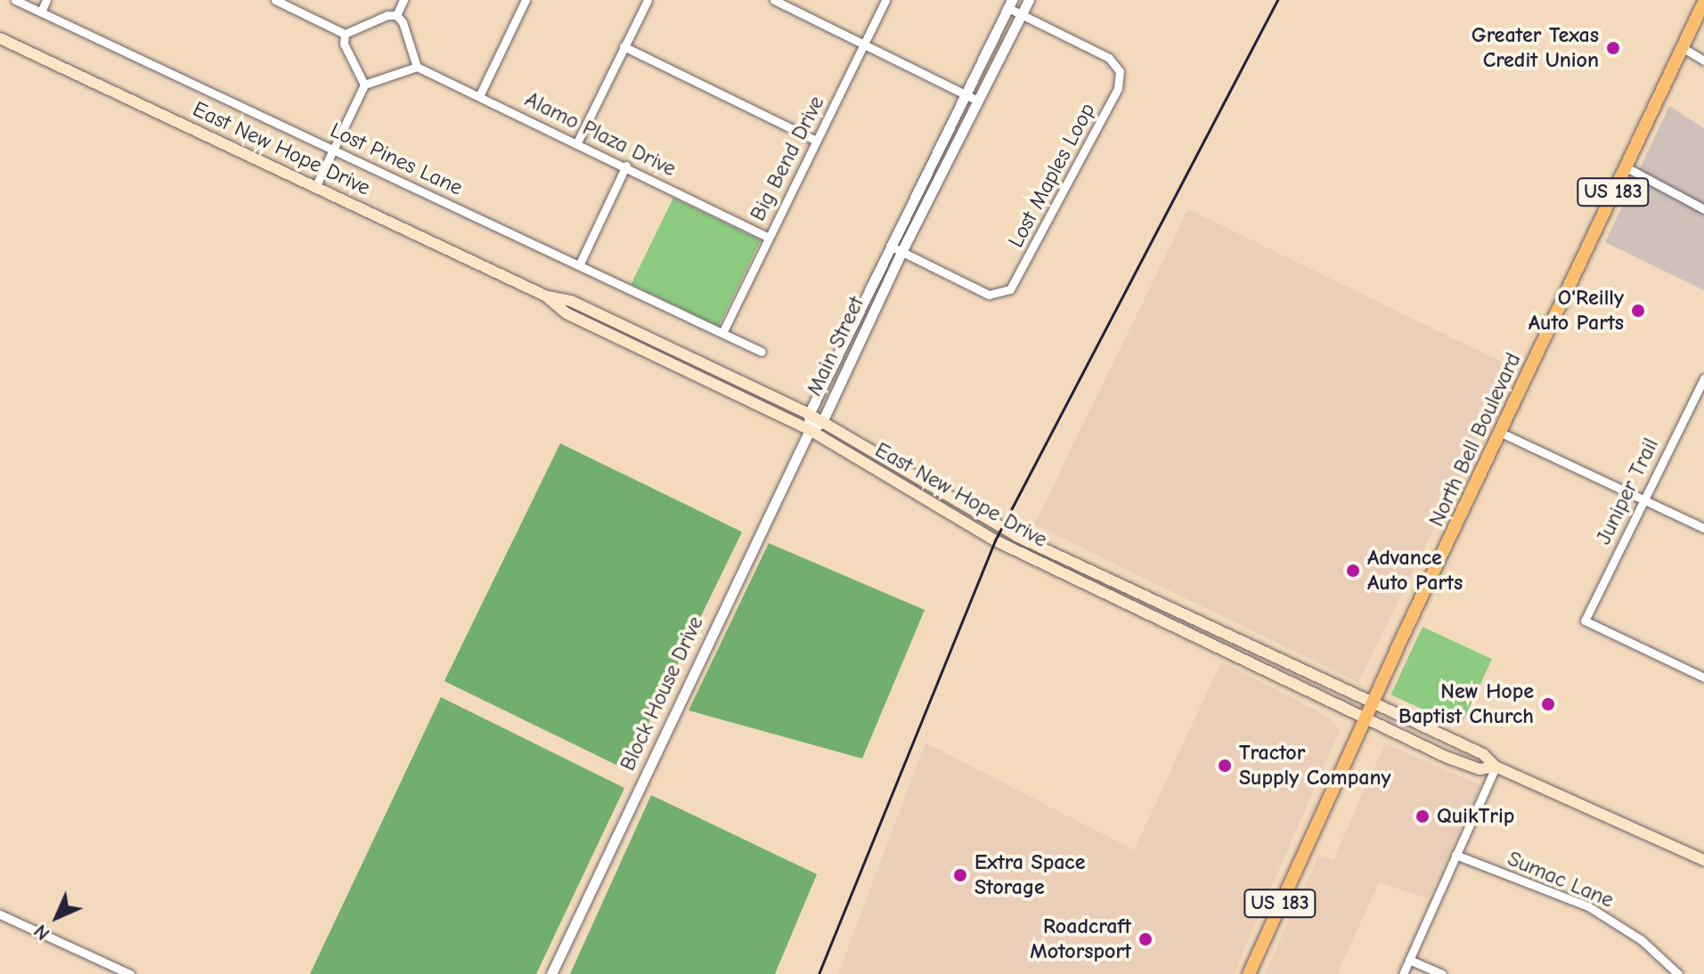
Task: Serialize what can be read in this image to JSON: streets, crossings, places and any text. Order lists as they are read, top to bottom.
{
  "streets": {
    "main road": ["East New Hope Drive", "US 183", "North Bell Boulevard"],
    "street": [
      "Alamo Plaza Drive",
      "Big Bend Drive",
      "Lost Pines Lane",
      "Lost Maples Loop",
      "Main Street",
      "Juniper Trail",
      "Block House Drive",
      "Sumac Lane"
    ]
  },
  "crossings": [
    ["Alamo Plaza Drive", "Big Bend Drive"],
    ["East New Hope Drive", "Main Street"],
    ["East New Hope Drive", "North Bell Boulevard"],
    ["East New Hope Drive", "Block House Drive"],
    ["Big Bend Drive", "Lost Pines Lane"],
    ["Lost Maples Loop", "Main Street"],
    ["Main Street", "Block House Drive"]
  ],
  "places": [
    "Greater Texas Credit Union",
    "O'Reilly Auto Parts",
    "Advance Auto Parts",
    "New Hope Baptist Church",
    "Tractor Supply Company",
    "QuikTrip",
    "Extra Space Storage",
    "Roadcraft Motorsport"
  ],
  "north": "bottom left"
}
